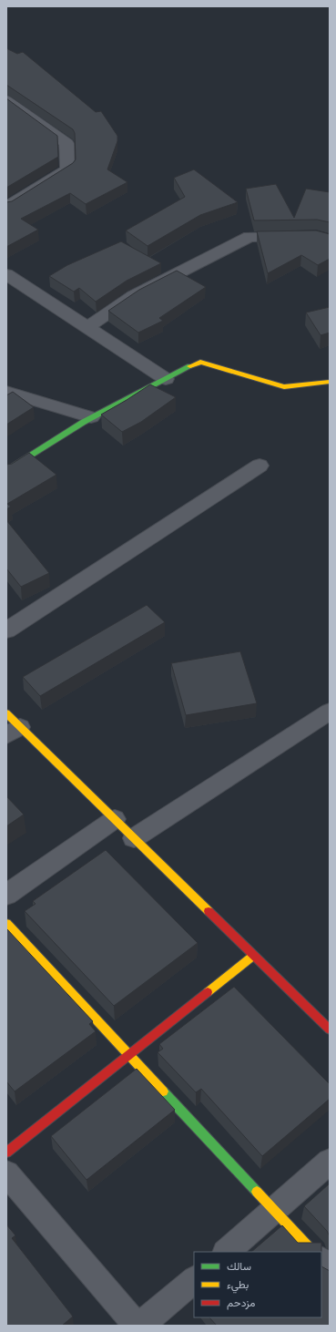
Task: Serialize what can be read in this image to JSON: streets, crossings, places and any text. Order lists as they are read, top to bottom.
{
  "legend": ["سالك", "بطيء", "مزدحم"]
}
